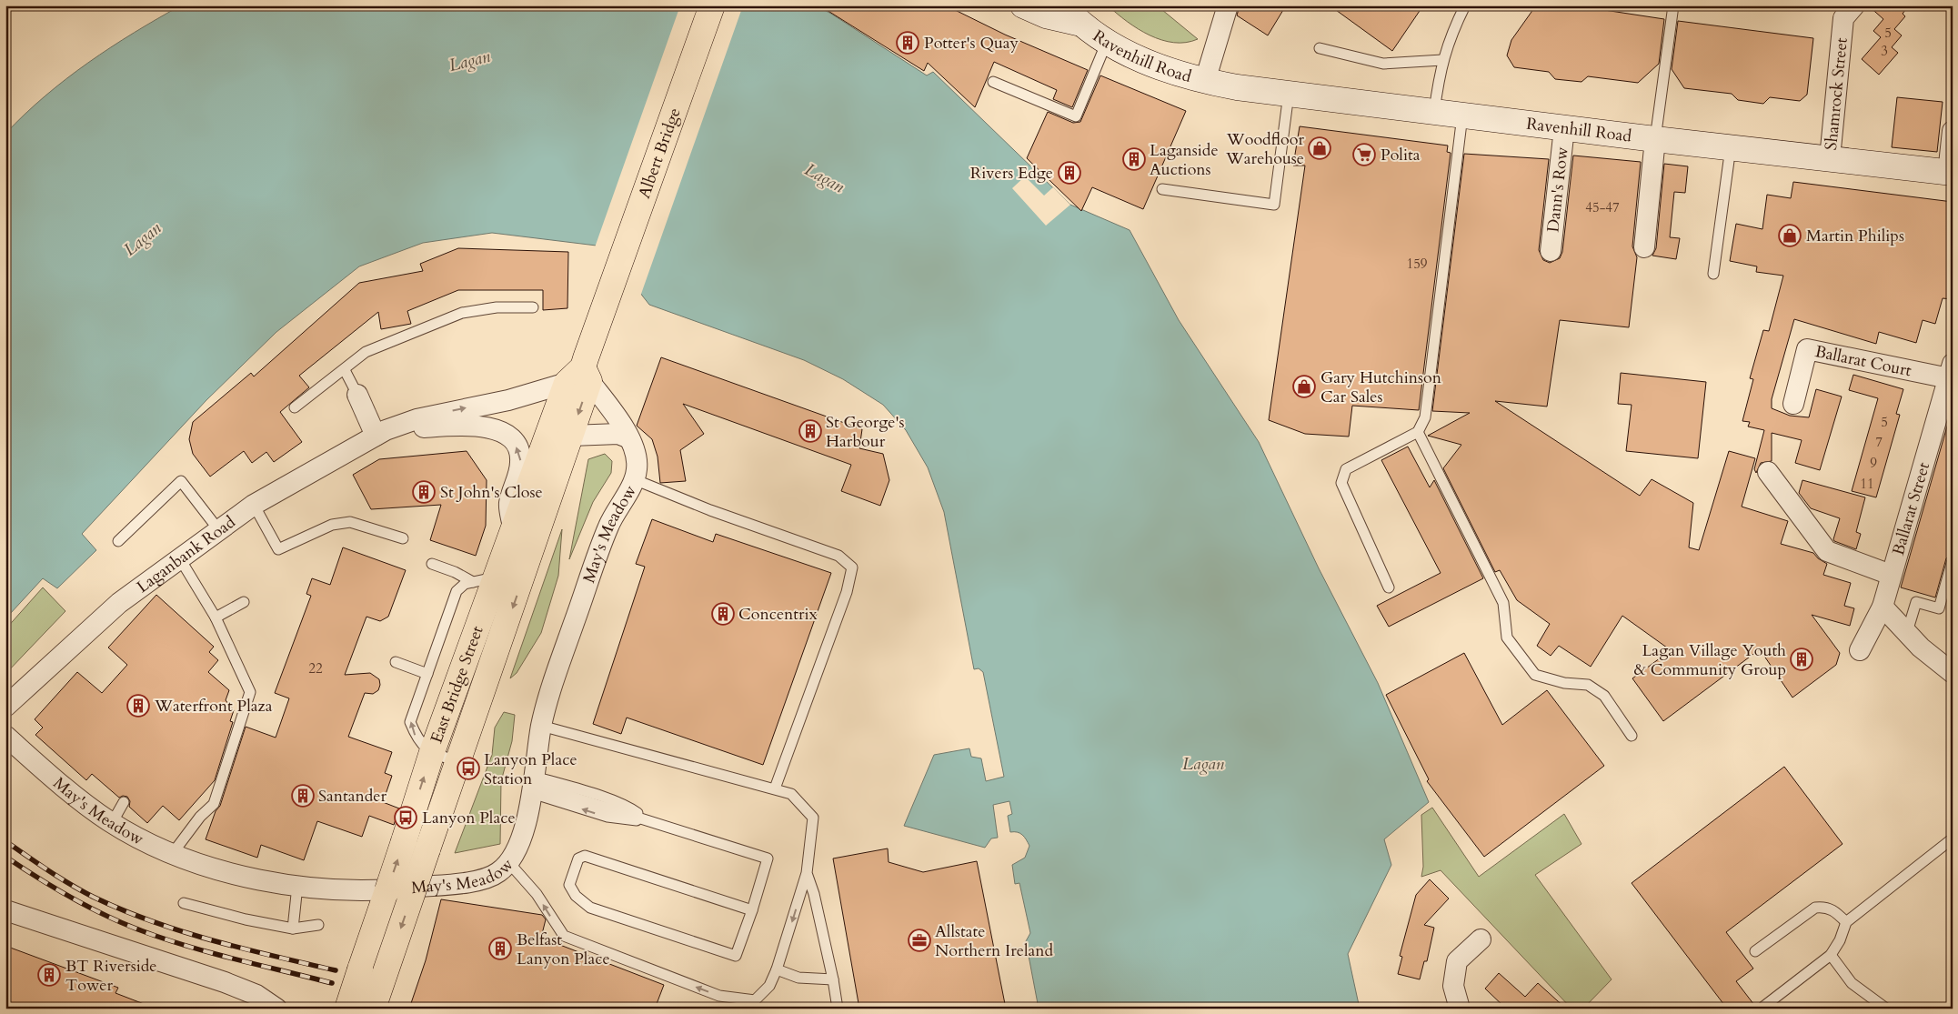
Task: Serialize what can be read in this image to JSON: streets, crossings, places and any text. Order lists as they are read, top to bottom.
{
  "streets": {
    "main road": ["Ravenhill Road", "Albert Bridge", "East Bridge Street"],
    "street": [
      "Shamrock Street",
      "Dann's Row",
      "Ballarat Court",
      "Ballarat Street",
      "May's Meadow",
      "Laganbank Road"
    ]
  },
  "crossings": [
    ["Ravenhill Road", "Shamrock Street"],
    ["Ravenhill Road", "Dann's Row"],
    ["Albert Bridge", "East Bridge Street"],
    ["Ballarat Court", "Ballarat Street"],
    ["May's Meadow", "Laganbank Road"],
    ["May's Meadow", "East Bridge Street"],
    ["Laganbank Road", "East Bridge Street"]
  ],
  "water": ["Lagan"],
  "places": {
    "building": [
      "Potter's Quay",
      "Laganside Auctions",
      "Rivers Edge",
      "St George's Harbour",
      "St John's Close",
      "Concentrix",
      "Lagan Village Youth & Community Group",
      "Waterfront Plaza",
      "Santander",
      "Belfast Lanyon Place",
      "BT Riverside Tower"
    ],
    "shop": ["Woodfloor Warehouse", "Martin Philips", "Gary Hutchinson Car Sales"],
    "supermarket": ["Polita"],
    "bus stop": ["Lanyon Place Station", "Lanyon Place"],
    "office": ["Allstate Northern Ireland"]
  },
  "house_numbers": [
    "5",
    "3",
    "45-47",
    "159",
    "5",
    "7",
    "9",
    "11",
    "22"
  ]
}
